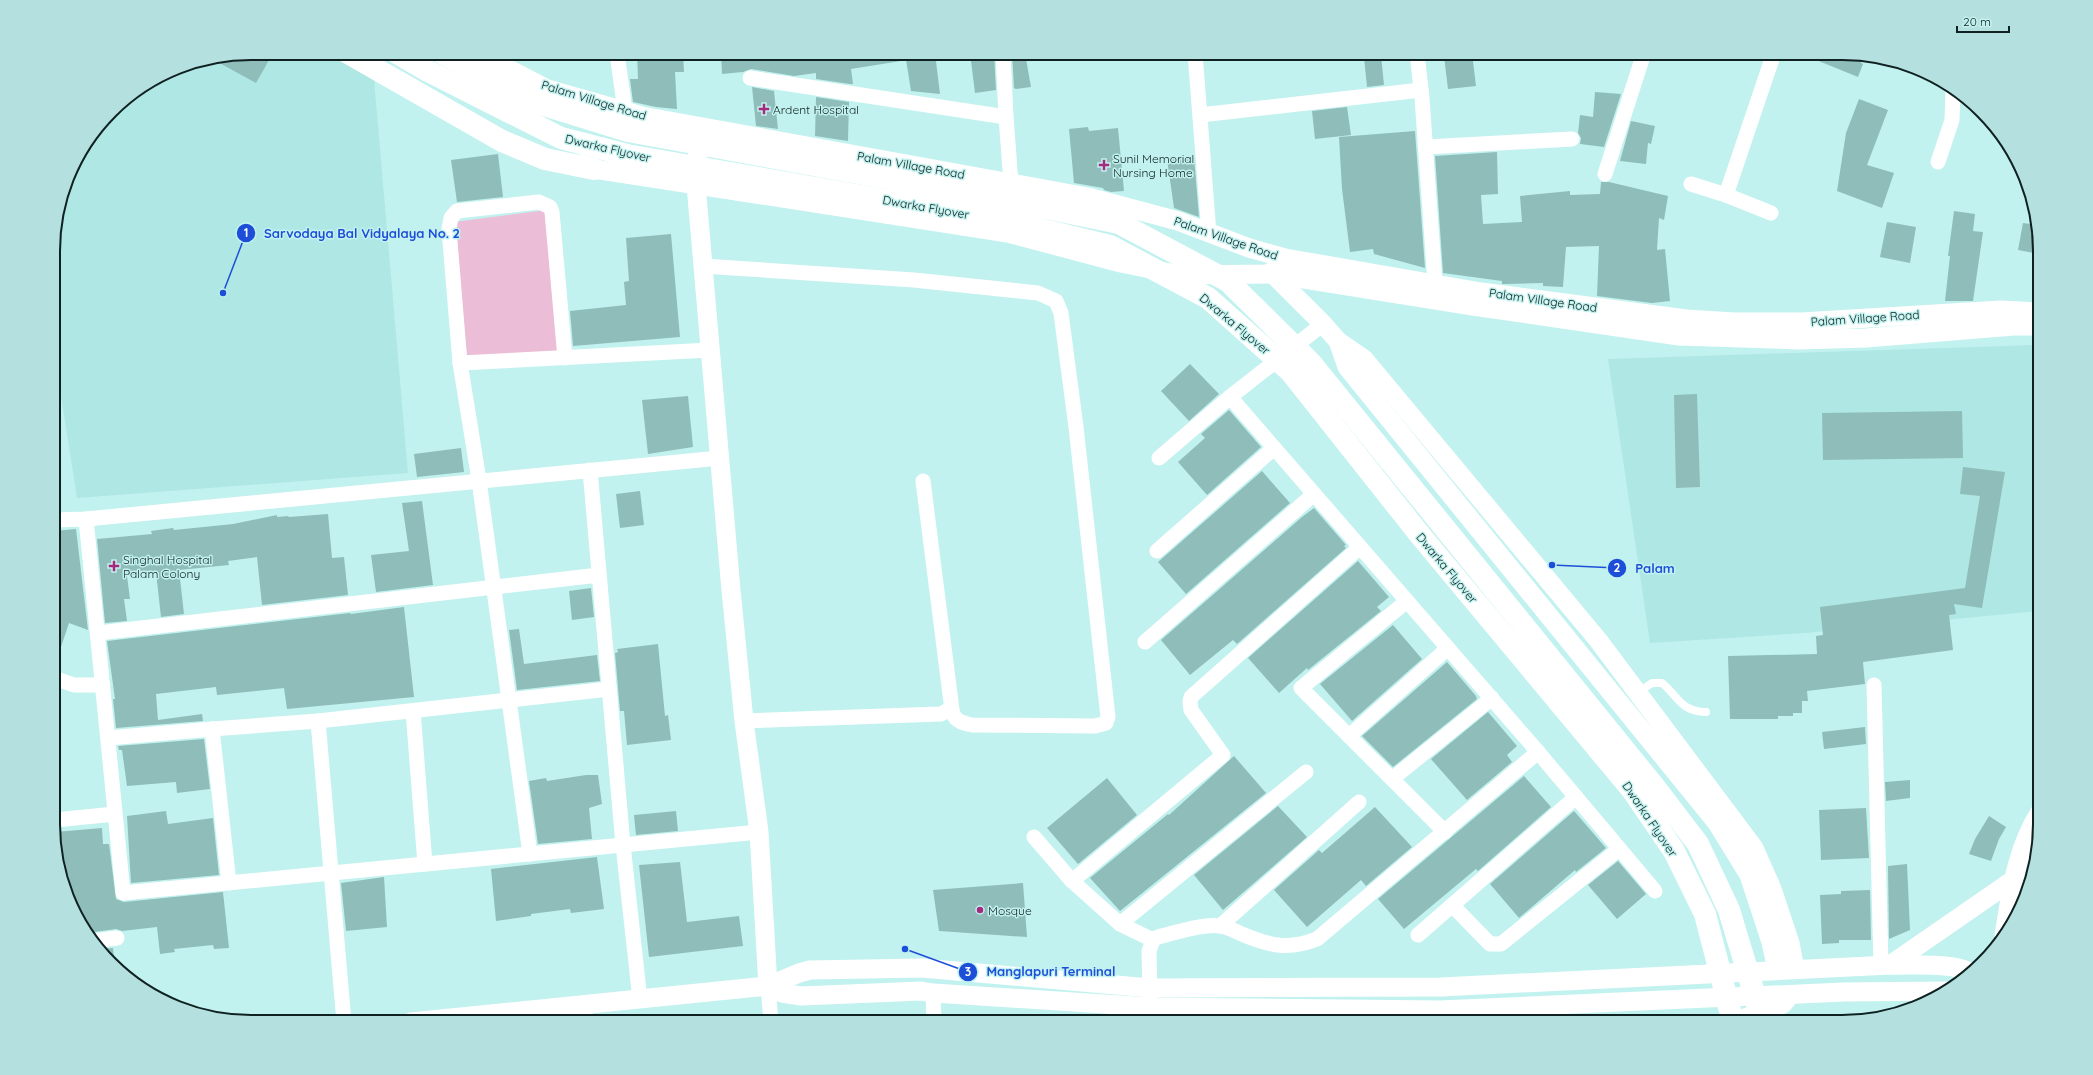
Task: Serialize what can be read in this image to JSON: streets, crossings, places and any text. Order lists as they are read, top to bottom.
{
  "streets": {
    "main road": ["Dwarka Flyover"],
    "street": ["Palam Village Road"]
  },
  "places": {
    "health": ["Ardent Hospital", "Sunil Memorial Nursing Home", "Singhal Hospital Palam Colony"],
    "other": [
      "Sarvodaya Bal Vidyalaya No. 2",
      "Palam",
      "Mosque",
      "Manglapuri Terminal"
    ]
  },
  "scale_bar": "20 m"
}
